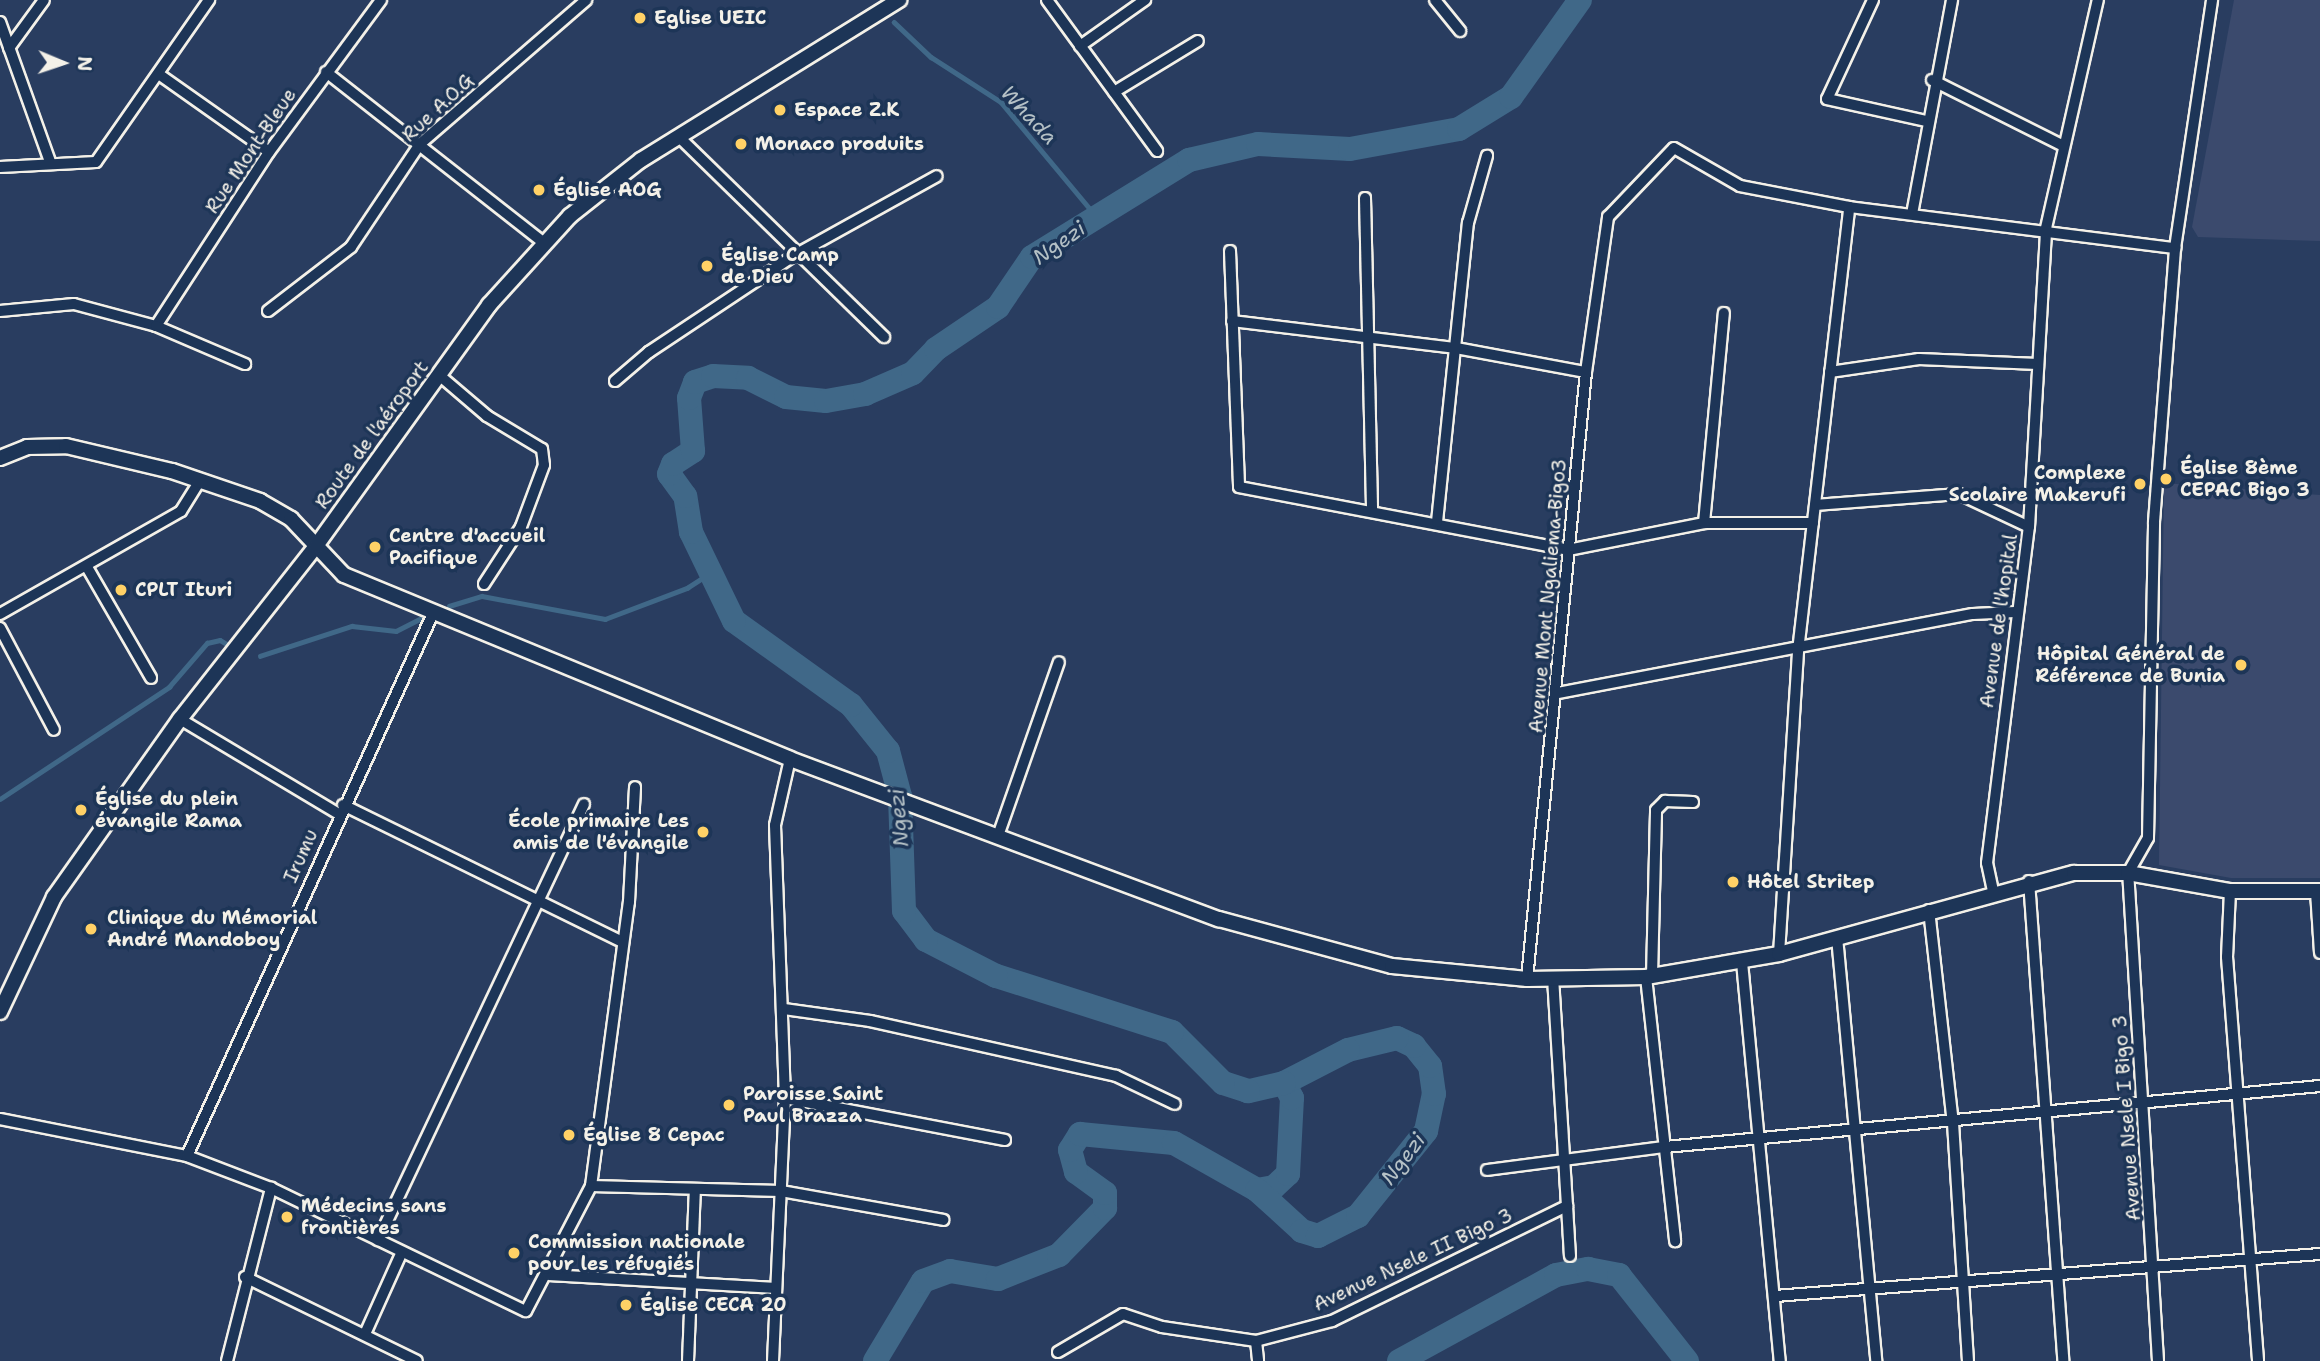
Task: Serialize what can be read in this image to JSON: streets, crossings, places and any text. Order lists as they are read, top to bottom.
{
  "streets": {
    "street": [
      "Rue A.O.G",
      "Rue Mont-Bleue",
      "Route de l'aéroport",
      "Avenue Mont Ngaliema-Bigo3",
      "Avenue de l'hopital",
      "Irumu",
      "Avenue Nsele I Bigo 3",
      "Avenue Nsele II Bigo 3"
    ]
  },
  "water": ["Whada", "Ngezi"],
  "places": [
    "Eglise UEIC",
    "Espace Z.K",
    "Monaco produits",
    "Église AOG",
    "Église Camp de Dieu",
    "Église 8ème CEPAC Bigo 3",
    "Complexe Scolaire Makerufi",
    "Centre d'accueil Pacifique",
    "CPLT Ituri",
    "Hôpital Général de Référence de Bunia",
    "Église du plein évangile Rama",
    "École primaire Les amis de l'évangile",
    "Hôtel Stritep",
    "Clinique du Mémorial André Mandoboy",
    "Paroisse Saint Paul Brazza",
    "Église 8 Cepac",
    "Médecins sans frontières",
    "Commission nationale pour les réfugiés",
    "Église CECA 20"
  ],
  "north": "right"
}
